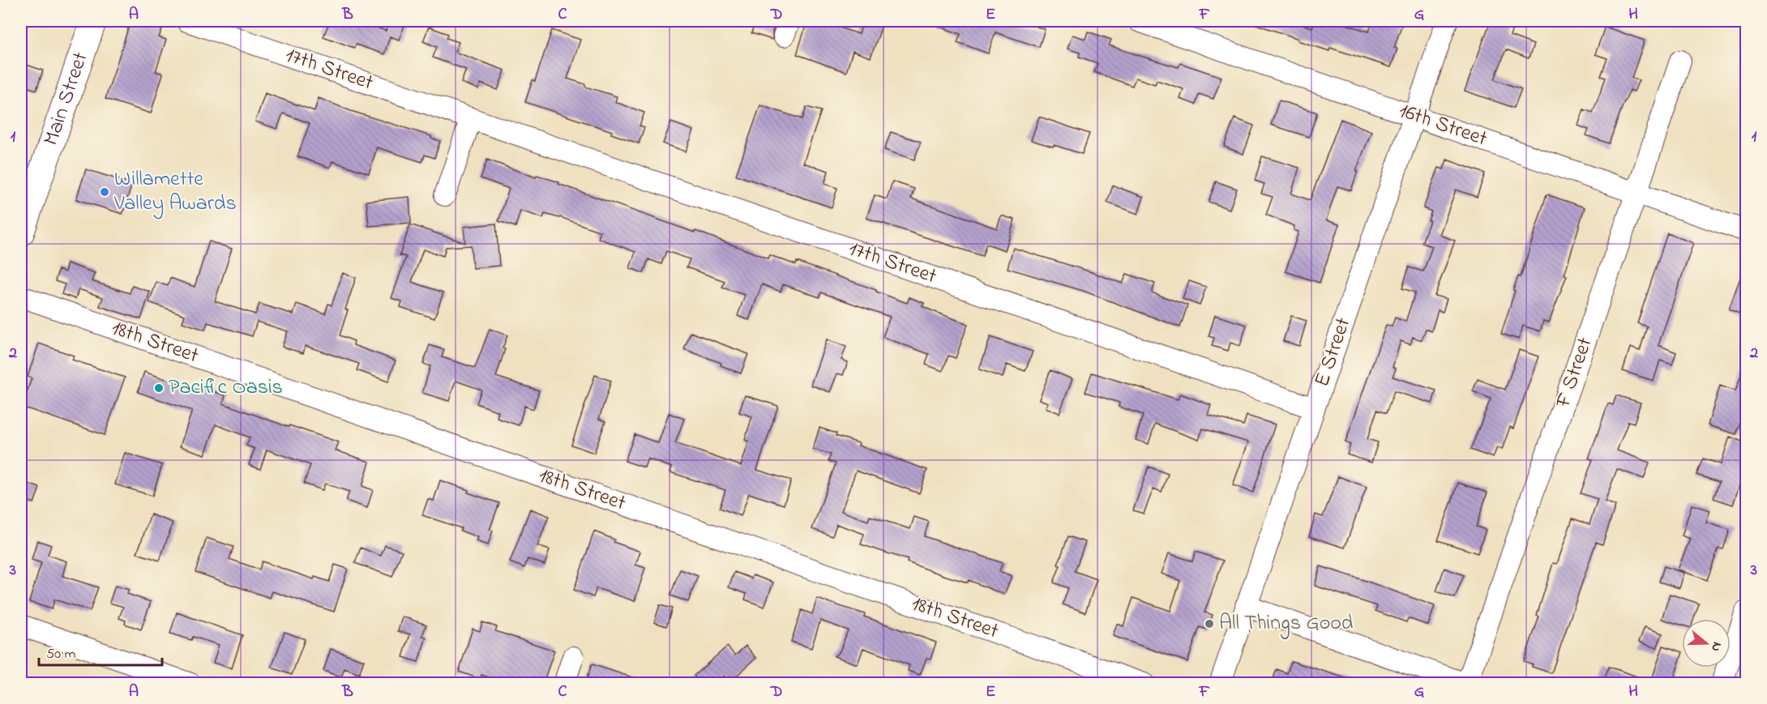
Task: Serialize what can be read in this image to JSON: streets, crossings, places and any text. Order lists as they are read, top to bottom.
{
  "streets": {
    "main road": ["Main Street"],
    "street": [
      "17th Street",
      "16th Street",
      "18th Street",
      "E Street",
      "F Street"
    ]
  },
  "crossings": [
    ["17th Street", "E Street"],
    ["16th Street", "E Street"],
    ["16th Street", "F Street"]
  ],
  "places": ["Willamette Valley Awards", "Pacific Oasis", "All Things Good"],
  "scale_bar": "50 m",
  "north": "right",
  "grid": {
    "columns": [
      "A",
      "B",
      "C",
      "D",
      "E",
      "F",
      "G",
      "H"
    ],
    "rows": ["1", "2", "3"]
  }
}
